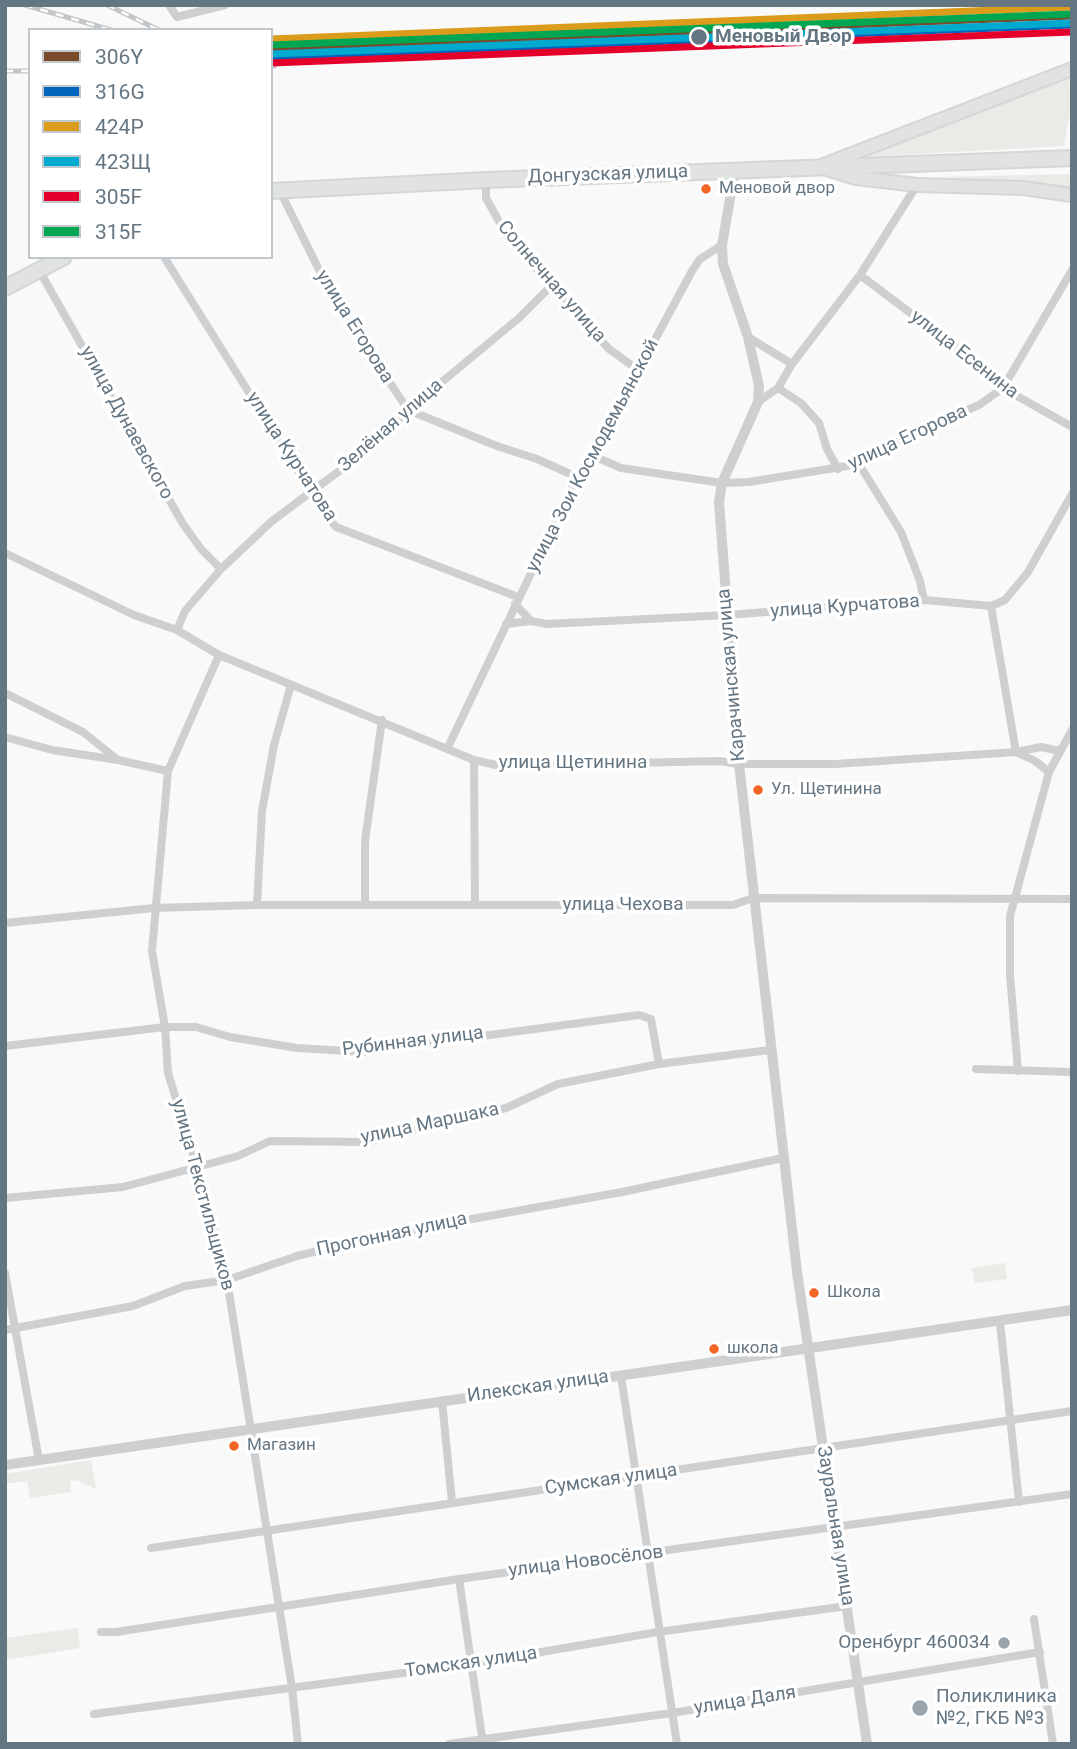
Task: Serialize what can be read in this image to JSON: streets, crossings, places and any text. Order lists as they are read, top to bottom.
{
  "streets": {
    "highway": ["Донгузская улица"],
    "street": [
      "Солнечная улица",
      "улица Егорова",
      "улица Есенина",
      "улица Дунаевского",
      "Зелёная улица",
      "улица Зои Космодемьянской",
      "улица Курчатова",
      "Карачинская улица",
      "улица Щетинина",
      "улица Чехова",
      "Рубинная улица",
      "улица Маршака",
      "улица Текстильщиков",
      "Прогонная улица",
      "Илекская улица",
      "Сумская улица",
      "Зауральная улица",
      "улица Новосёлов",
      "Томская улица",
      "улица Даля"
    ]
  },
  "crossings": [
    ["Донгузская улица", "Солнечная улица"],
    ["Донгузская улица", "улица Егорова"],
    ["Солнечная улица", "Зелёная улица"],
    ["Солнечная улица", "улица Зои Космодемьянской"],
    ["улица Егорова", "улица Есенина"],
    ["улица Егорова", "Зелёная улица"],
    ["улица Егорова", "улица Зои Космодемьянской"],
    ["улица Егорова", "Карачинская улица"],
    ["улица Дунаевского", "Зелёная улица"],
    ["Зелёная улица", "улица Курчатова"],
    ["Зелёная улица", "улица Щетинина"],
    ["улица Зои Космодемьянской", "улица Курчатова"],
    ["улица Зои Космодемьянской", "улица Щетинина"],
    ["улица Курчатова", "Карачинская улица"],
    ["Карачинская улица", "улица Щетинина"],
    ["Карачинская улица", "улица Чехова"],
    ["Карачинская улица", "улица Маршака"],
    ["Карачинская улица", "Прогонная улица"],
    ["Карачинская улица", "Илекская улица"],
    ["Карачинская улица", "Зауральная улица"],
    ["улица Щетинина", "улица Текстильщиков"],
    ["улица Чехова", "улица Текстильщиков"],
    ["Рубинная улица", "улица Маршака"],
    ["Рубинная улица", "улица Текстильщиков"],
    ["улица Маршака", "улица Текстильщиков"],
    ["улица Текстильщиков", "Прогонная улица"],
    ["улица Текстильщиков", "Илекская улица"],
    ["улица Текстильщиков", "Сумская улица"],
    ["улица Текстильщиков", "улица Новосёлов"],
    ["улица Текстильщиков", "Томская улица"],
    ["Илекская улица", "Зауральная улица"],
    ["Сумская улица", "Зауральная улица"],
    ["Зауральная улица", "улица Новосёлов"],
    ["Зауральная улица", "Томская улица"],
    ["Зауральная улица", "улица Даля"]
  ],
  "places": [
    "Меновый Двор",
    "Меновой двор",
    "Ул. Щетинина",
    "Школа",
    "школа",
    "Магазин",
    "Оренбург 460034",
    "Поликлиника №2, ГКБ №3"
  ],
  "lines": [
    "transit line 424Р",
    "transit line 315F",
    "transit line 306Y",
    "transit line 423Щ",
    "transit line 316G",
    "transit line 305F"
  ],
  "legend": [
    "306Y",
    "316G",
    "424Р",
    "423Щ",
    "305F",
    "315F"
  ]
}
